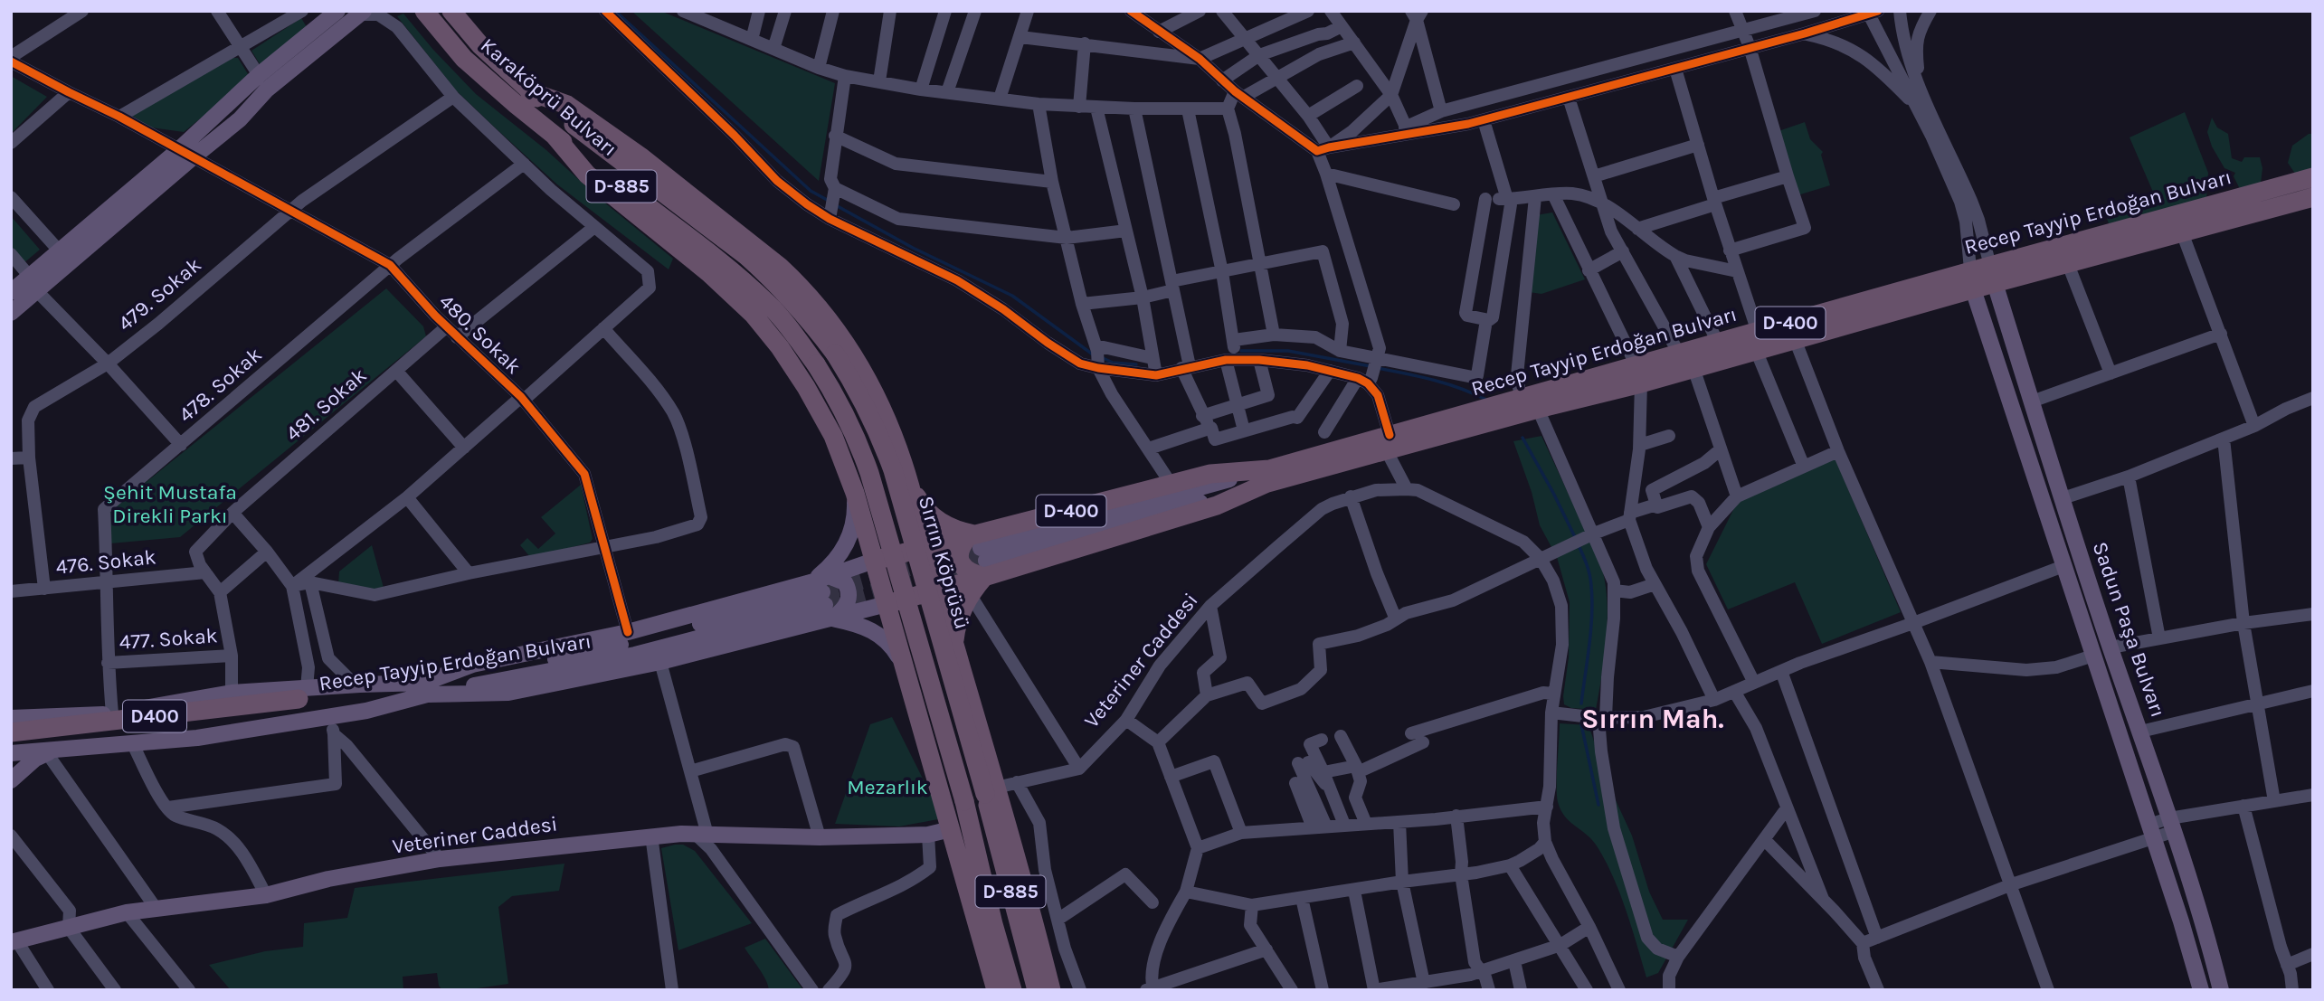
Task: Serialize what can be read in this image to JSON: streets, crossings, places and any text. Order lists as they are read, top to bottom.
{
  "streets": {
    "highway": [
      "Karaköprü Bulvarı",
      "D-885",
      "Recep Tayyip Erdoğan Bulvarı",
      "D-400",
      "Sırrın Köprüsü",
      "D400"
    ],
    "main road": ["Sadun Paşa Bulvarı", "Veteriner Caddesi"],
    "street": [
      "479. Sokak",
      "480. Sokak",
      "478. Sokak",
      "481. Sokak",
      "476. Sokak",
      "477. Sokak"
    ]
  },
  "crossings": [
    ["Karaköprü Bulvarı", "Sırrın Köprüsü"],
    ["D-885", "Sırrın Köprüsü"],
    ["Recep Tayyip Erdoğan Bulvarı", "D-400"],
    ["Recep Tayyip Erdoğan Bulvarı", "Sadun Paşa Bulvarı"],
    ["479. Sokak", "480. Sokak"],
    ["479. Sokak", "476. Sokak"],
    ["480. Sokak", "478. Sokak"],
    ["480. Sokak", "481. Sokak"],
    ["478. Sokak", "476. Sokak"],
    ["478. Sokak", "477. Sokak"],
    ["481. Sokak", "476. Sokak"]
  ],
  "districts": ["Sırrın Mah."],
  "parks": ["Şehit Mustafa Direkli Parkı", "Mezarlık"]
}
